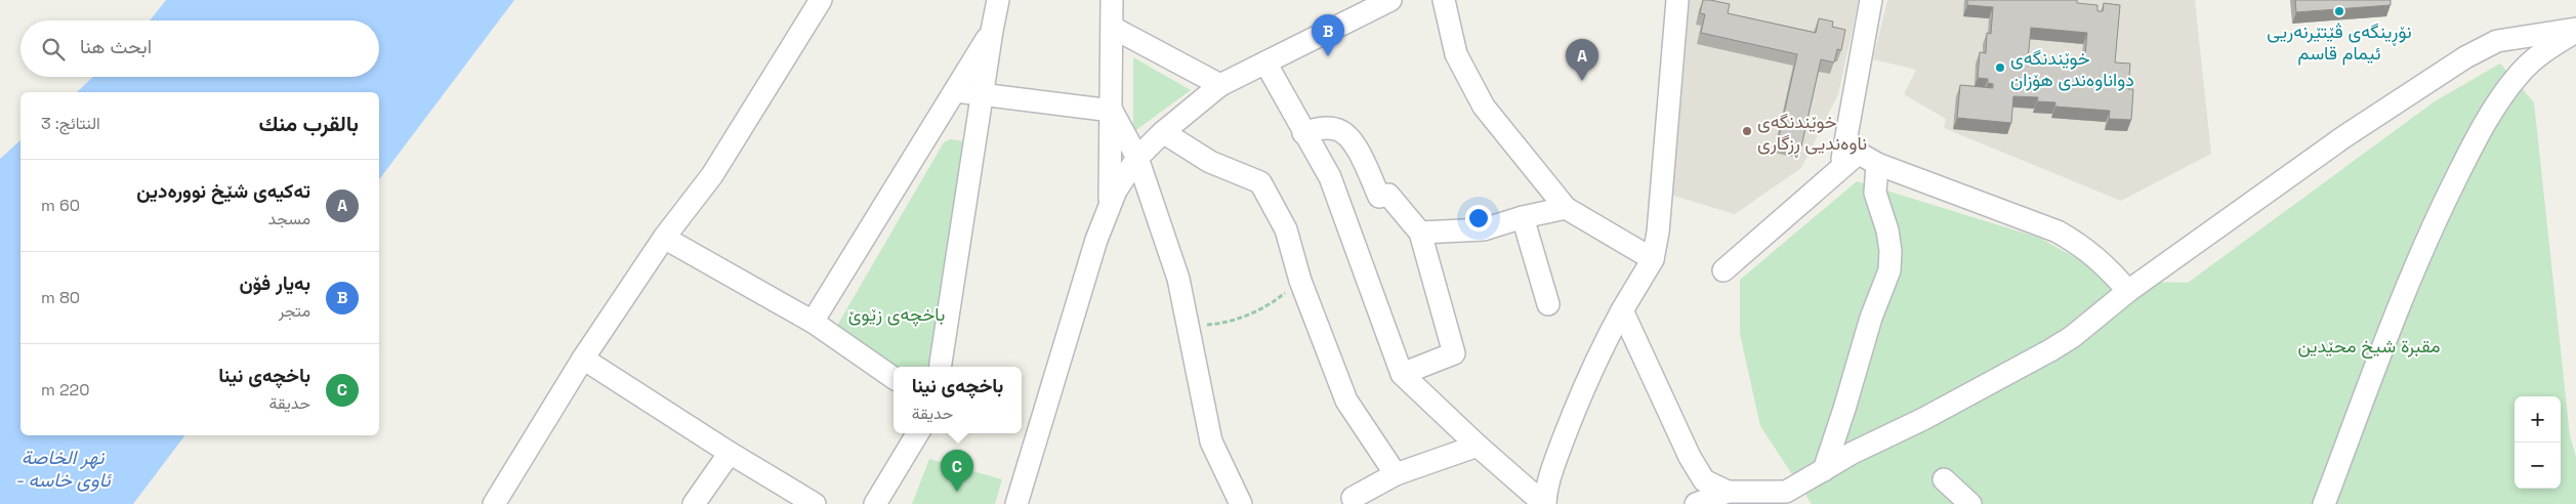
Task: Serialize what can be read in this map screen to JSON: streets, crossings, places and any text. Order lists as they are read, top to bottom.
{
  "water": ["نهر الخاصة - ئاوی خاسە"],
  "parks": ["باخچەی زێوێ", "مقبرة شيخ محێدین"],
  "places": ["نۆڕینگەی ڤێتێرنەریی ئیمام قاسم", "خوێندنگەی دواناوەندی هۆزان", "خوێندنگەی ناوەندیی ڕزگاری"],
  "page": {
    "pins": ["B", "A", "C"],
    "search": "ابحث هنا",
    "heading": ["بالقرب منك", "النتائج: 3"],
    "list": [
      {
        "mark": "A",
        "name": "تەکیەی شێخ نوورەدین",
        "note": "مسجد",
        "value": "60 m"
      },
      {
        "mark": "B",
        "name": "بەیار فۆن",
        "note": "متجر",
        "value": "80 m"
      },
      {
        "mark": "C",
        "name": "باخچەی نینا",
        "note": "حديقة",
        "value": "220 m"
      }
    ],
    "popup": ["باخچەی نینا", "حديقة"],
    "map_buttons": ["+", "−"]
  }
}
